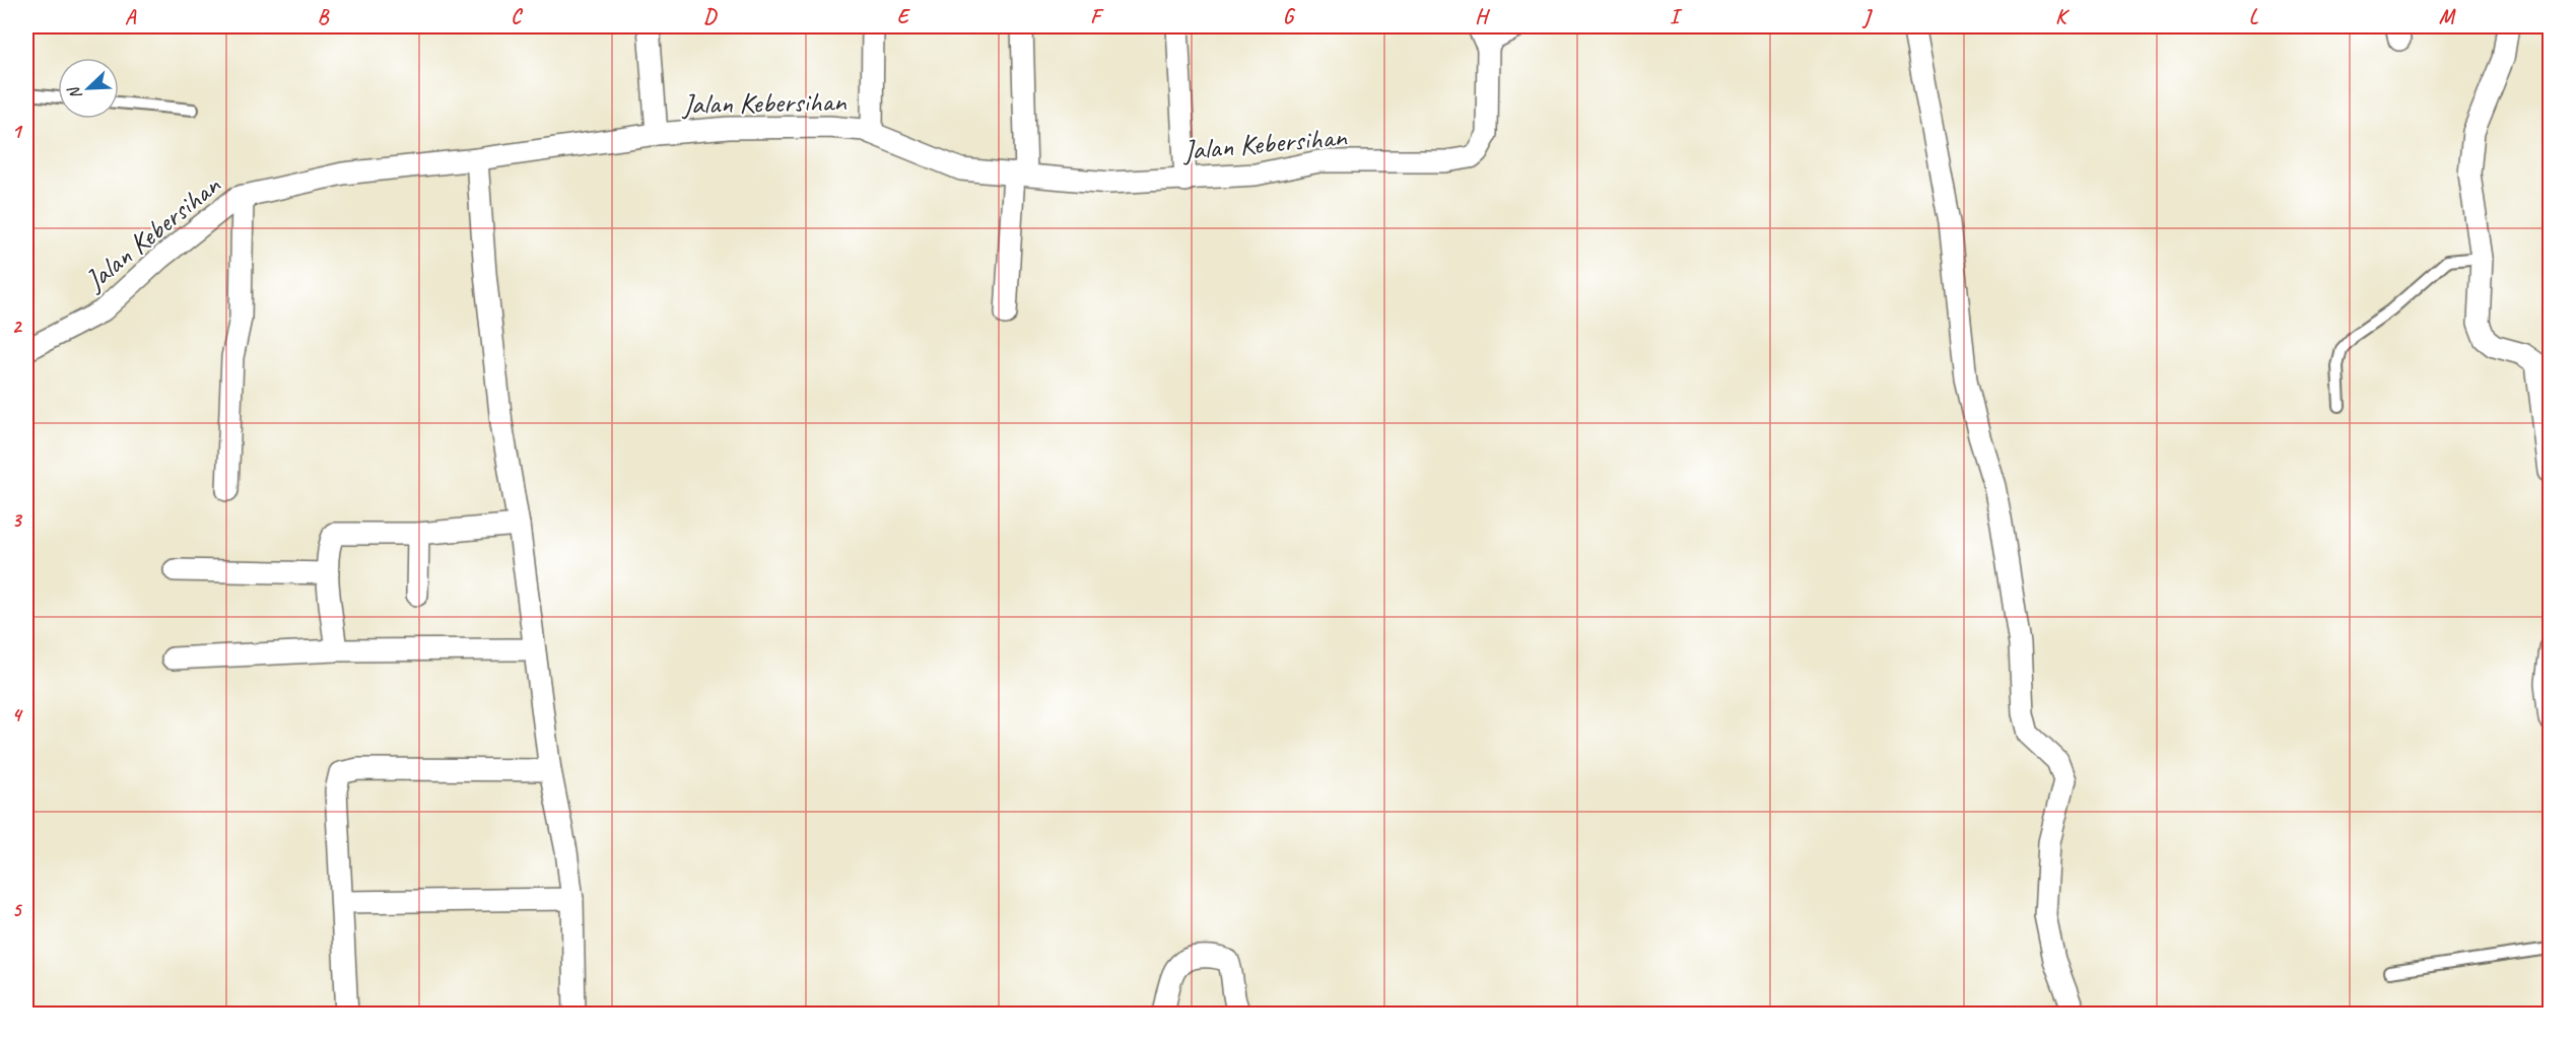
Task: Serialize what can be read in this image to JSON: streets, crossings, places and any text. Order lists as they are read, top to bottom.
{
  "streets": {
    "street": ["Jalan Kebersihan"]
  },
  "north": "bottom left",
  "grid": {
    "columns": [
      "A",
      "B",
      "C",
      "D",
      "E",
      "F",
      "G",
      "H",
      "I",
      "J",
      "K",
      "L",
      "M"
    ],
    "rows": [
      "1",
      "2",
      "3",
      "4",
      "5"
    ]
  }
}
